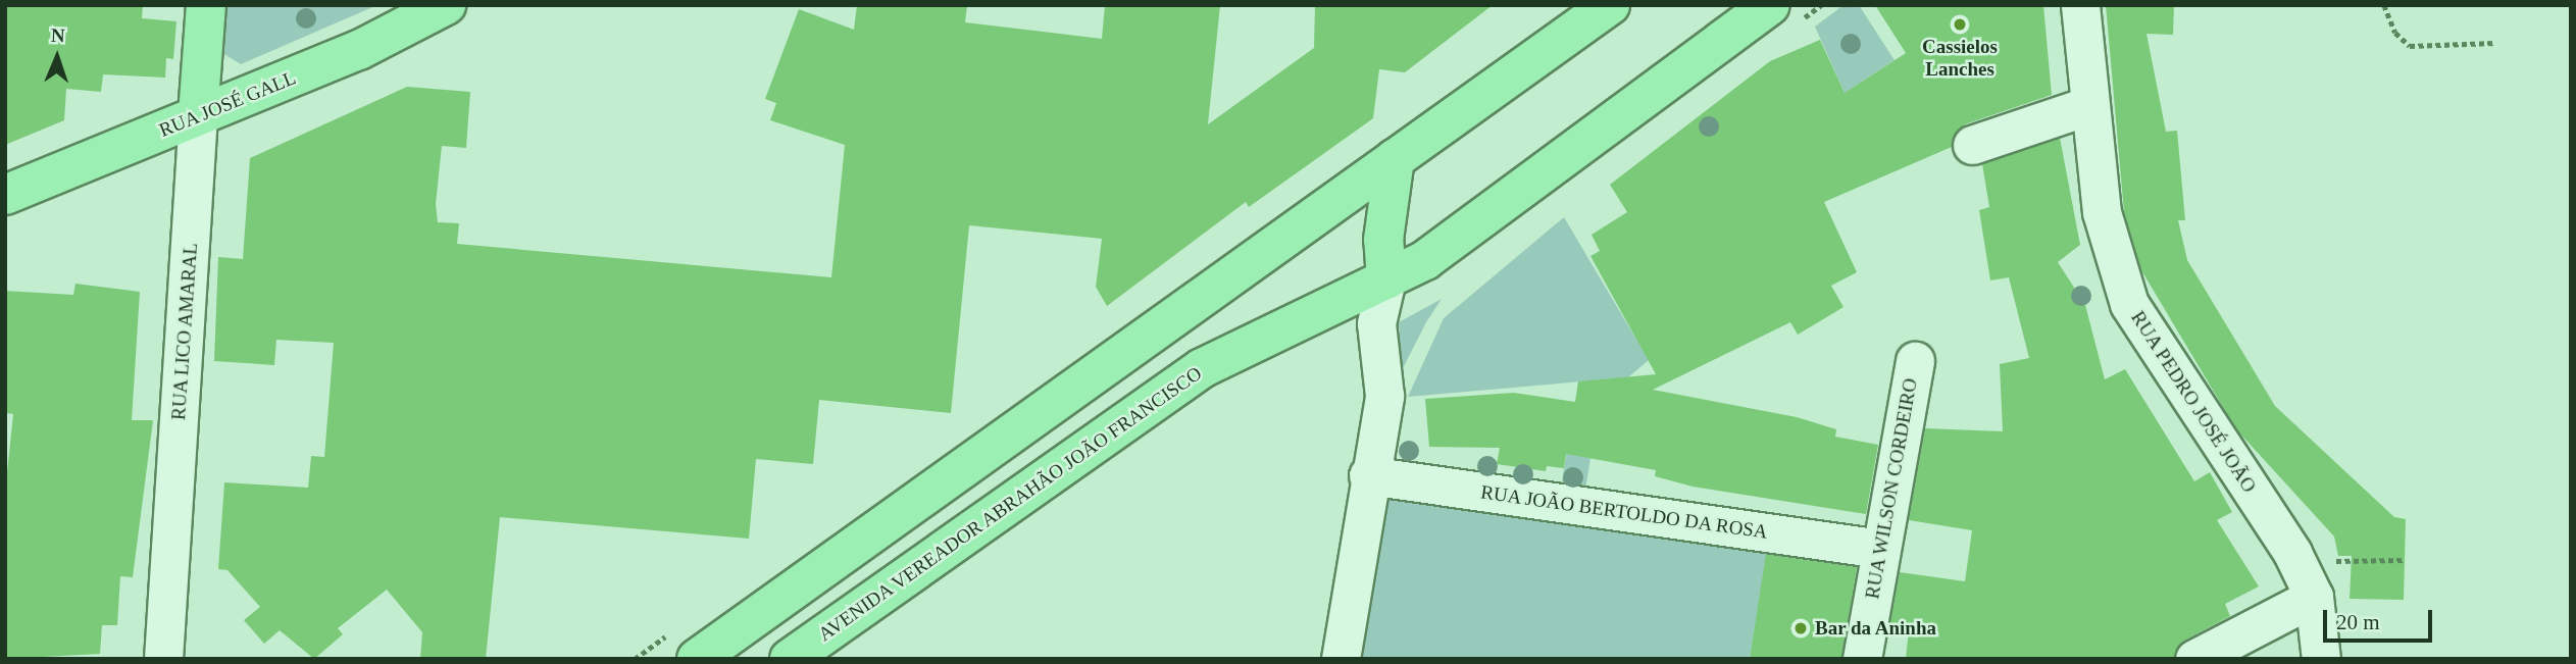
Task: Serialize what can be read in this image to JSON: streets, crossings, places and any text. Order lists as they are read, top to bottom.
{
  "streets": {
    "main road": ["RUA JOSÉ GALL", "RUA LICO AMARAL", "AVENIDA VEREADOR ABRAHÃO JOÃO FRANCISCO"],
    "street": ["RUA PEDRO JOSÉ JOÃO", "RUA WILSON CORDEIRO", "RUA JOÃO BERTOLDO DA ROSA"]
  },
  "crossings": [
    ["RUA JOSÉ GALL", "RUA LICO AMARAL"],
    ["RUA WILSON CORDEIRO", "RUA JOÃO BERTOLDO DA ROSA"]
  ],
  "places": ["Cassielos Lanches", "Bar da Aninha"],
  "scale_bar": "20 m",
  "north": "top"
}
